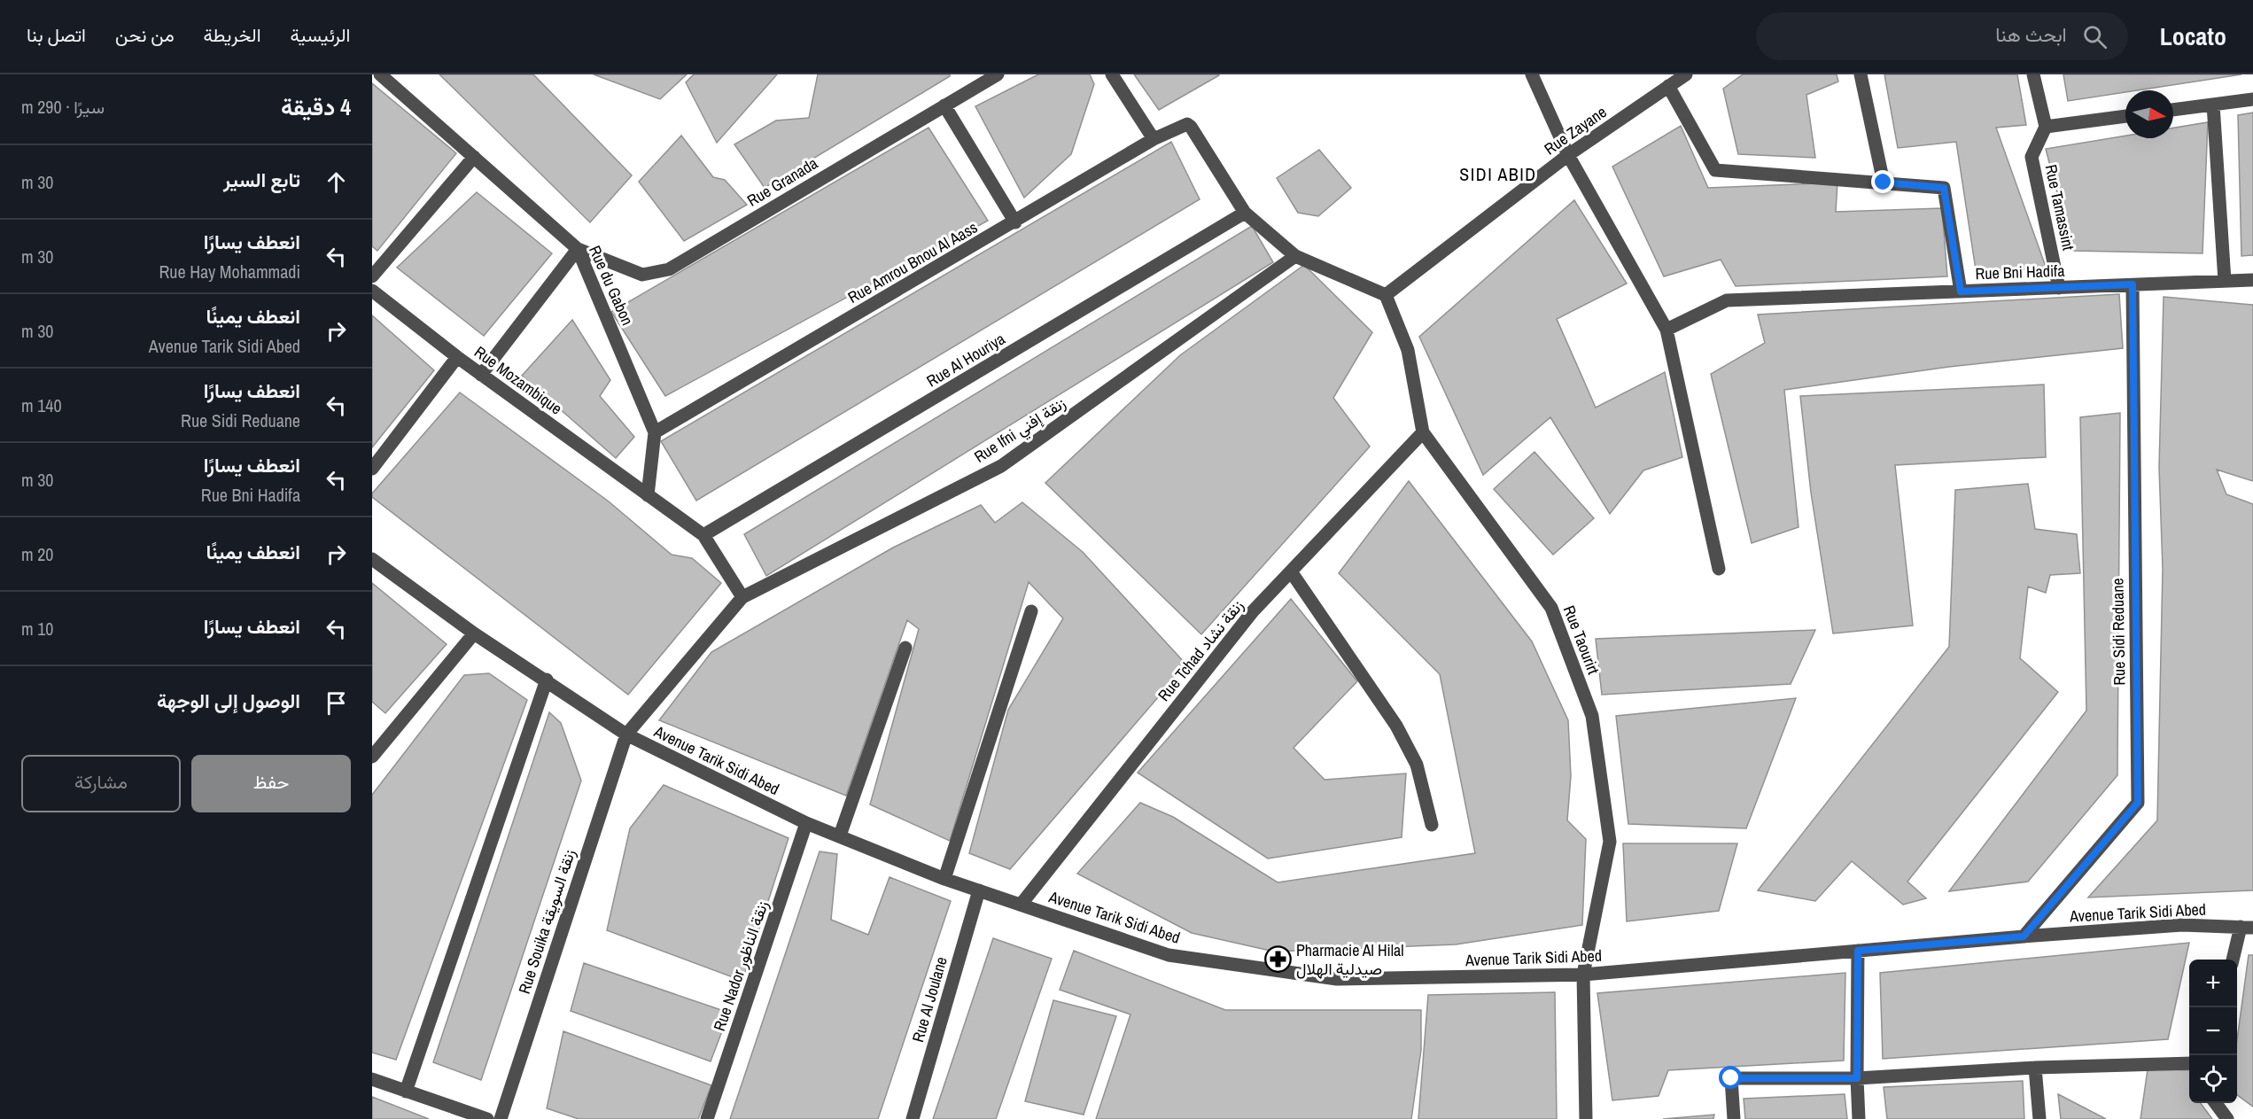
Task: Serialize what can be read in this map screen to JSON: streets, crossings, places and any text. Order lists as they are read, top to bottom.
{
  "streets": {
    "street": [
      "Rue Zayane",
      "Rue Granada",
      "Rue Tamassint",
      "Rue Amrou Bnou Al Aass",
      "Rue Bni Hadifa",
      "Rue du Gabon",
      "Rue Al Houriya",
      "Rue Mozambique",
      "Rue Ifni زنقة إفني",
      "Rue Sidi Reduane",
      "Rue Taourirt",
      "Rue Tchad زنقة نشاد",
      "Avenue Tarik Sidi Abed",
      "Rue Souika زنقة السويقة",
      "Rue Nador زنقة الناظور",
      "Rue Al Joulane"
    ]
  },
  "crossings": [
    ["Rue Zayane", "Rue Taourirt"],
    ["Rue Granada", "Rue du Gabon"],
    ["Rue Tamassint", "Rue Bni Hadifa"],
    ["Rue Amrou Bnou Al Aass", "Rue du Gabon"],
    ["Rue Amrou Bnou Al Aass", "Rue Al Houriya"],
    ["Rue Bni Hadifa", "Rue Sidi Reduane"],
    ["Rue du Gabon", "Rue Mozambique"],
    ["Rue Al Houriya", "Rue Mozambique"],
    ["Rue Sidi Reduane", "Avenue Tarik Sidi Abed"],
    ["Rue Taourirt", "Rue Tchad زنقة نشاد"],
    ["Rue Taourirt", "Avenue Tarik Sidi Abed"],
    ["Rue Tchad زنقة نشاد", "Avenue Tarik Sidi Abed"],
    ["Avenue Tarik Sidi Abed", "Rue Souika زنقة السويقة"],
    ["Avenue Tarik Sidi Abed", "Rue Nador زنقة الناظور"],
    ["Avenue Tarik Sidi Abed", "Rue Al Joulane"]
  ],
  "districts": ["SIDI ABID"],
  "places": {
    "pharmacy": ["Pharmacie Al Hilal صيدلية الهلال"]
  },
  "north": "right",
  "page": {
    "header": "Locato",
    "search": "ابحث هنا",
    "nav": [
      "الرئيسية",
      "الخريطة",
      "من نحن",
      "اتصل بنا"
    ],
    "heading": ["4 دقيقة", "سيرًا · 290 m"],
    "list": [
      ["تابع السير", "30 m"],
      ["انعطف يسارًا", "Rue Hay Mohammadi", "30 m"],
      ["انعطف يمينًا", "Avenue Tarik Sidi Abed", "30 m"],
      ["انعطف يسارًا", "Rue Sidi Reduane", "140 m"],
      ["انعطف يسارًا", "Rue Bni Hadifa", "30 m"],
      ["انعطف يمينًا", "20 m"],
      ["انعطف يسارًا", "10 m"],
      "الوصول إلى الوجهة"
    ],
    "buttons": ["حفظ", "مشاركة"],
    "map_buttons": ["+", "−"]
  }
}
